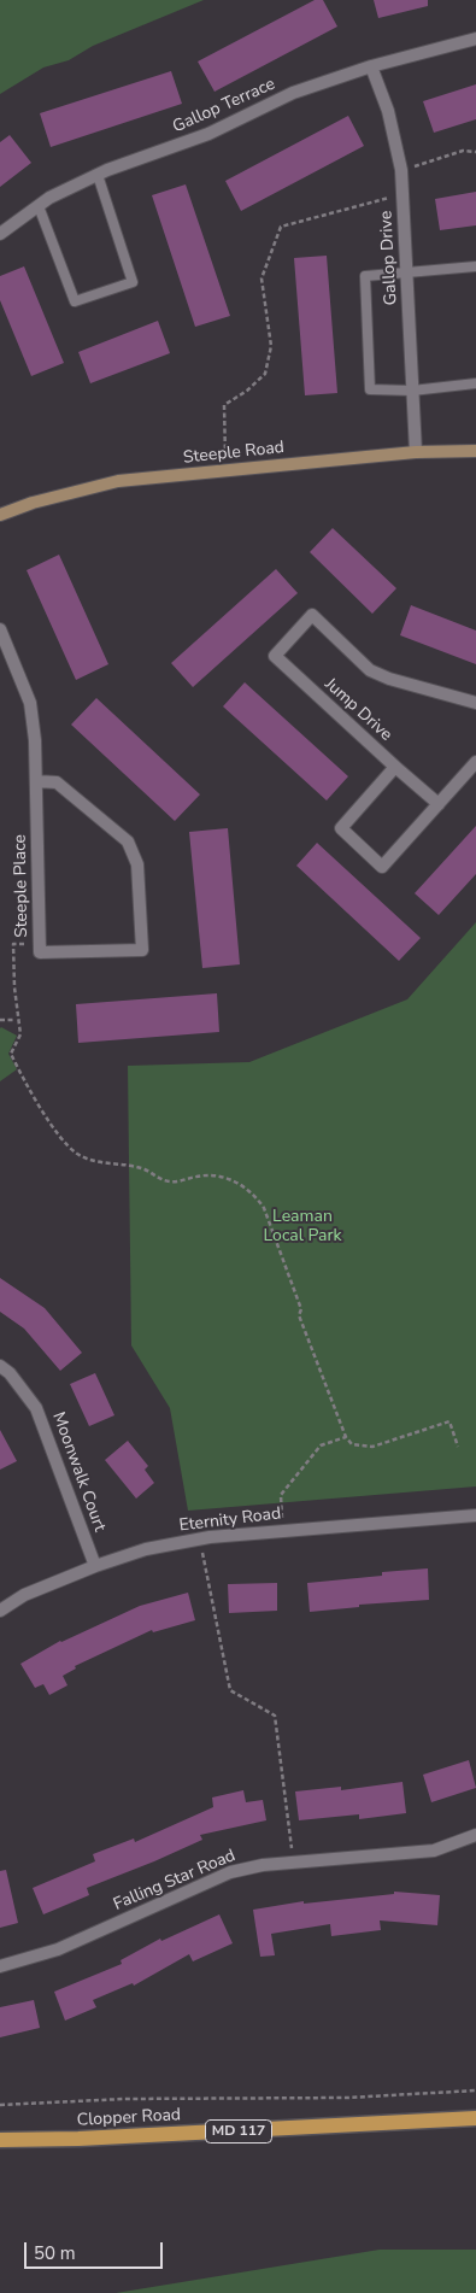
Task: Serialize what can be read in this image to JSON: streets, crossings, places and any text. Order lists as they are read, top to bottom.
{
  "streets": {
    "main road": ["Clopper Road", "MD 117"],
    "street": [
      "Gallop Terrace",
      "Gallop Drive",
      "Steeple Road",
      "Jump Drive",
      "Steeple Place",
      "Moonwalk Court",
      "Eternity Road",
      "Falling Star Road"
    ]
  },
  "crossings": [
    ["Gallop Terrace", "Gallop Drive"],
    ["Gallop Drive", "Steeple Road"],
    ["Moonwalk Court", "Eternity Road"]
  ],
  "parks": ["Leaman Local Park"],
  "scale_bar": "50 m"
}
